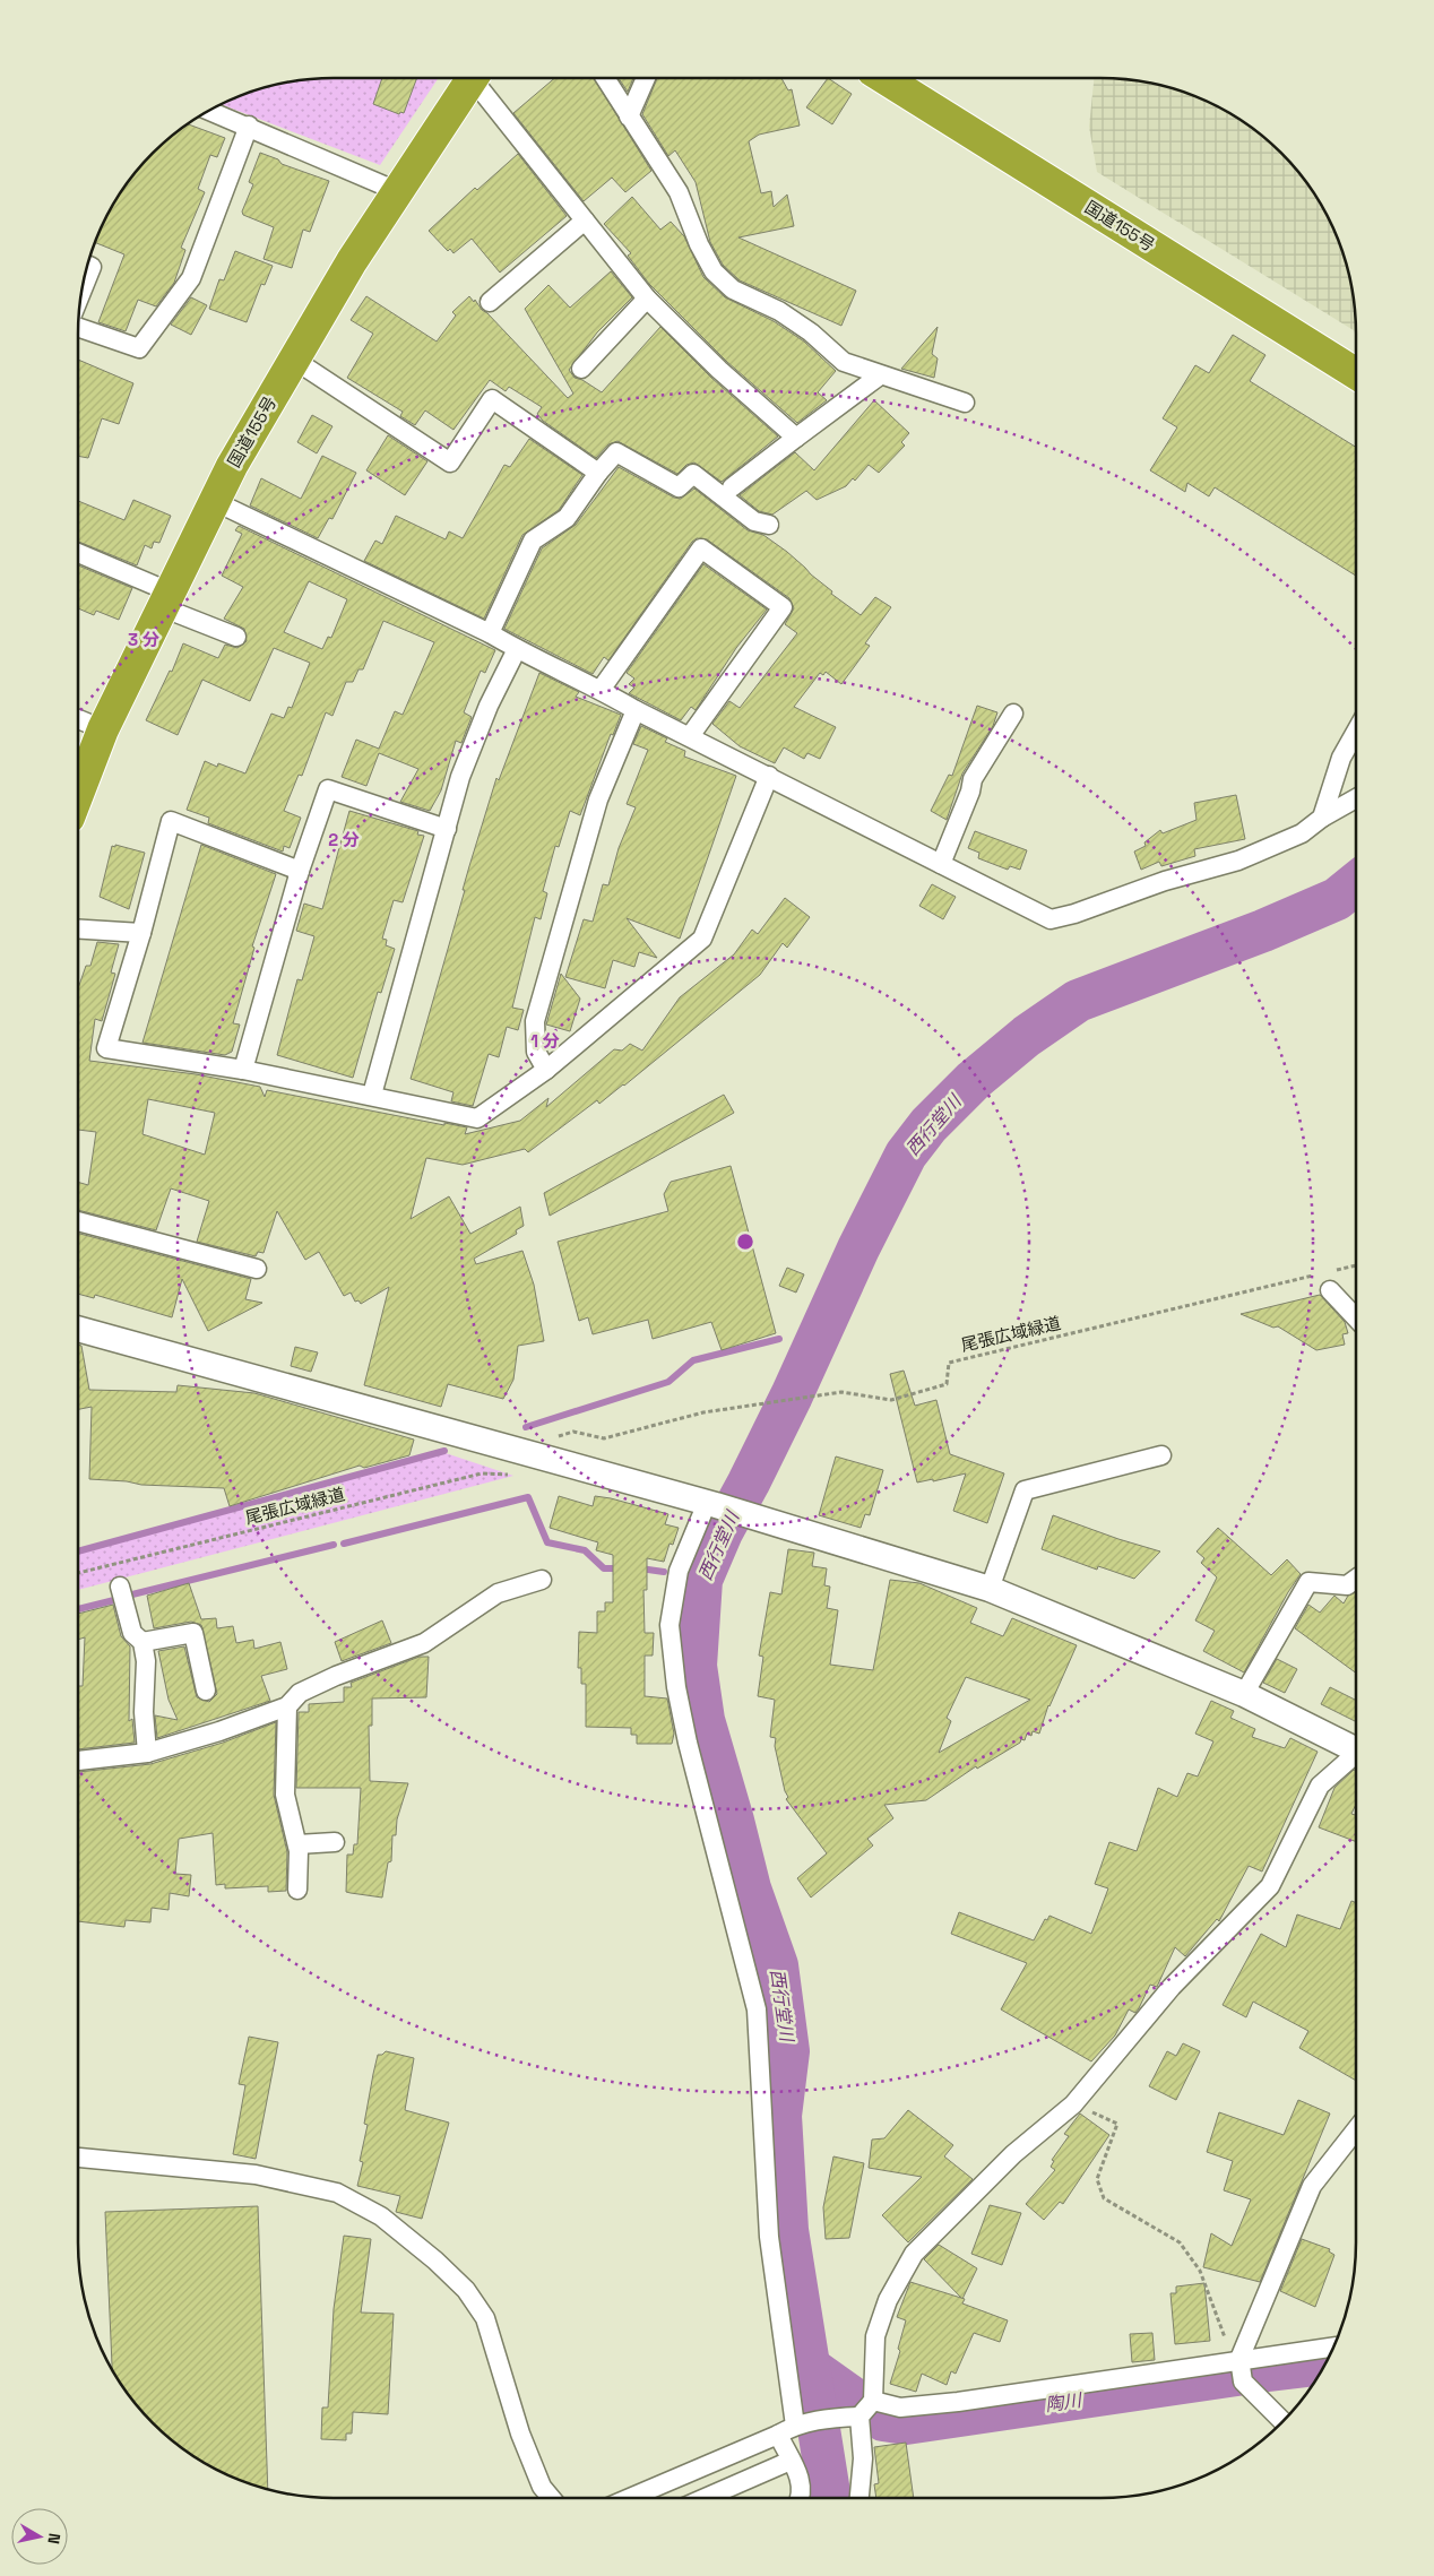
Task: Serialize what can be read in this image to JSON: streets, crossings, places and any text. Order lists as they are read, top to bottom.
{
  "streets": {
    "highway": ["国道155号"],
    "path": ["尾張広域緑道"]
  },
  "water": ["西行堂川", "陶川"],
  "north": "right",
  "rings": ["3 分", "2 分", "1 分"]
}
